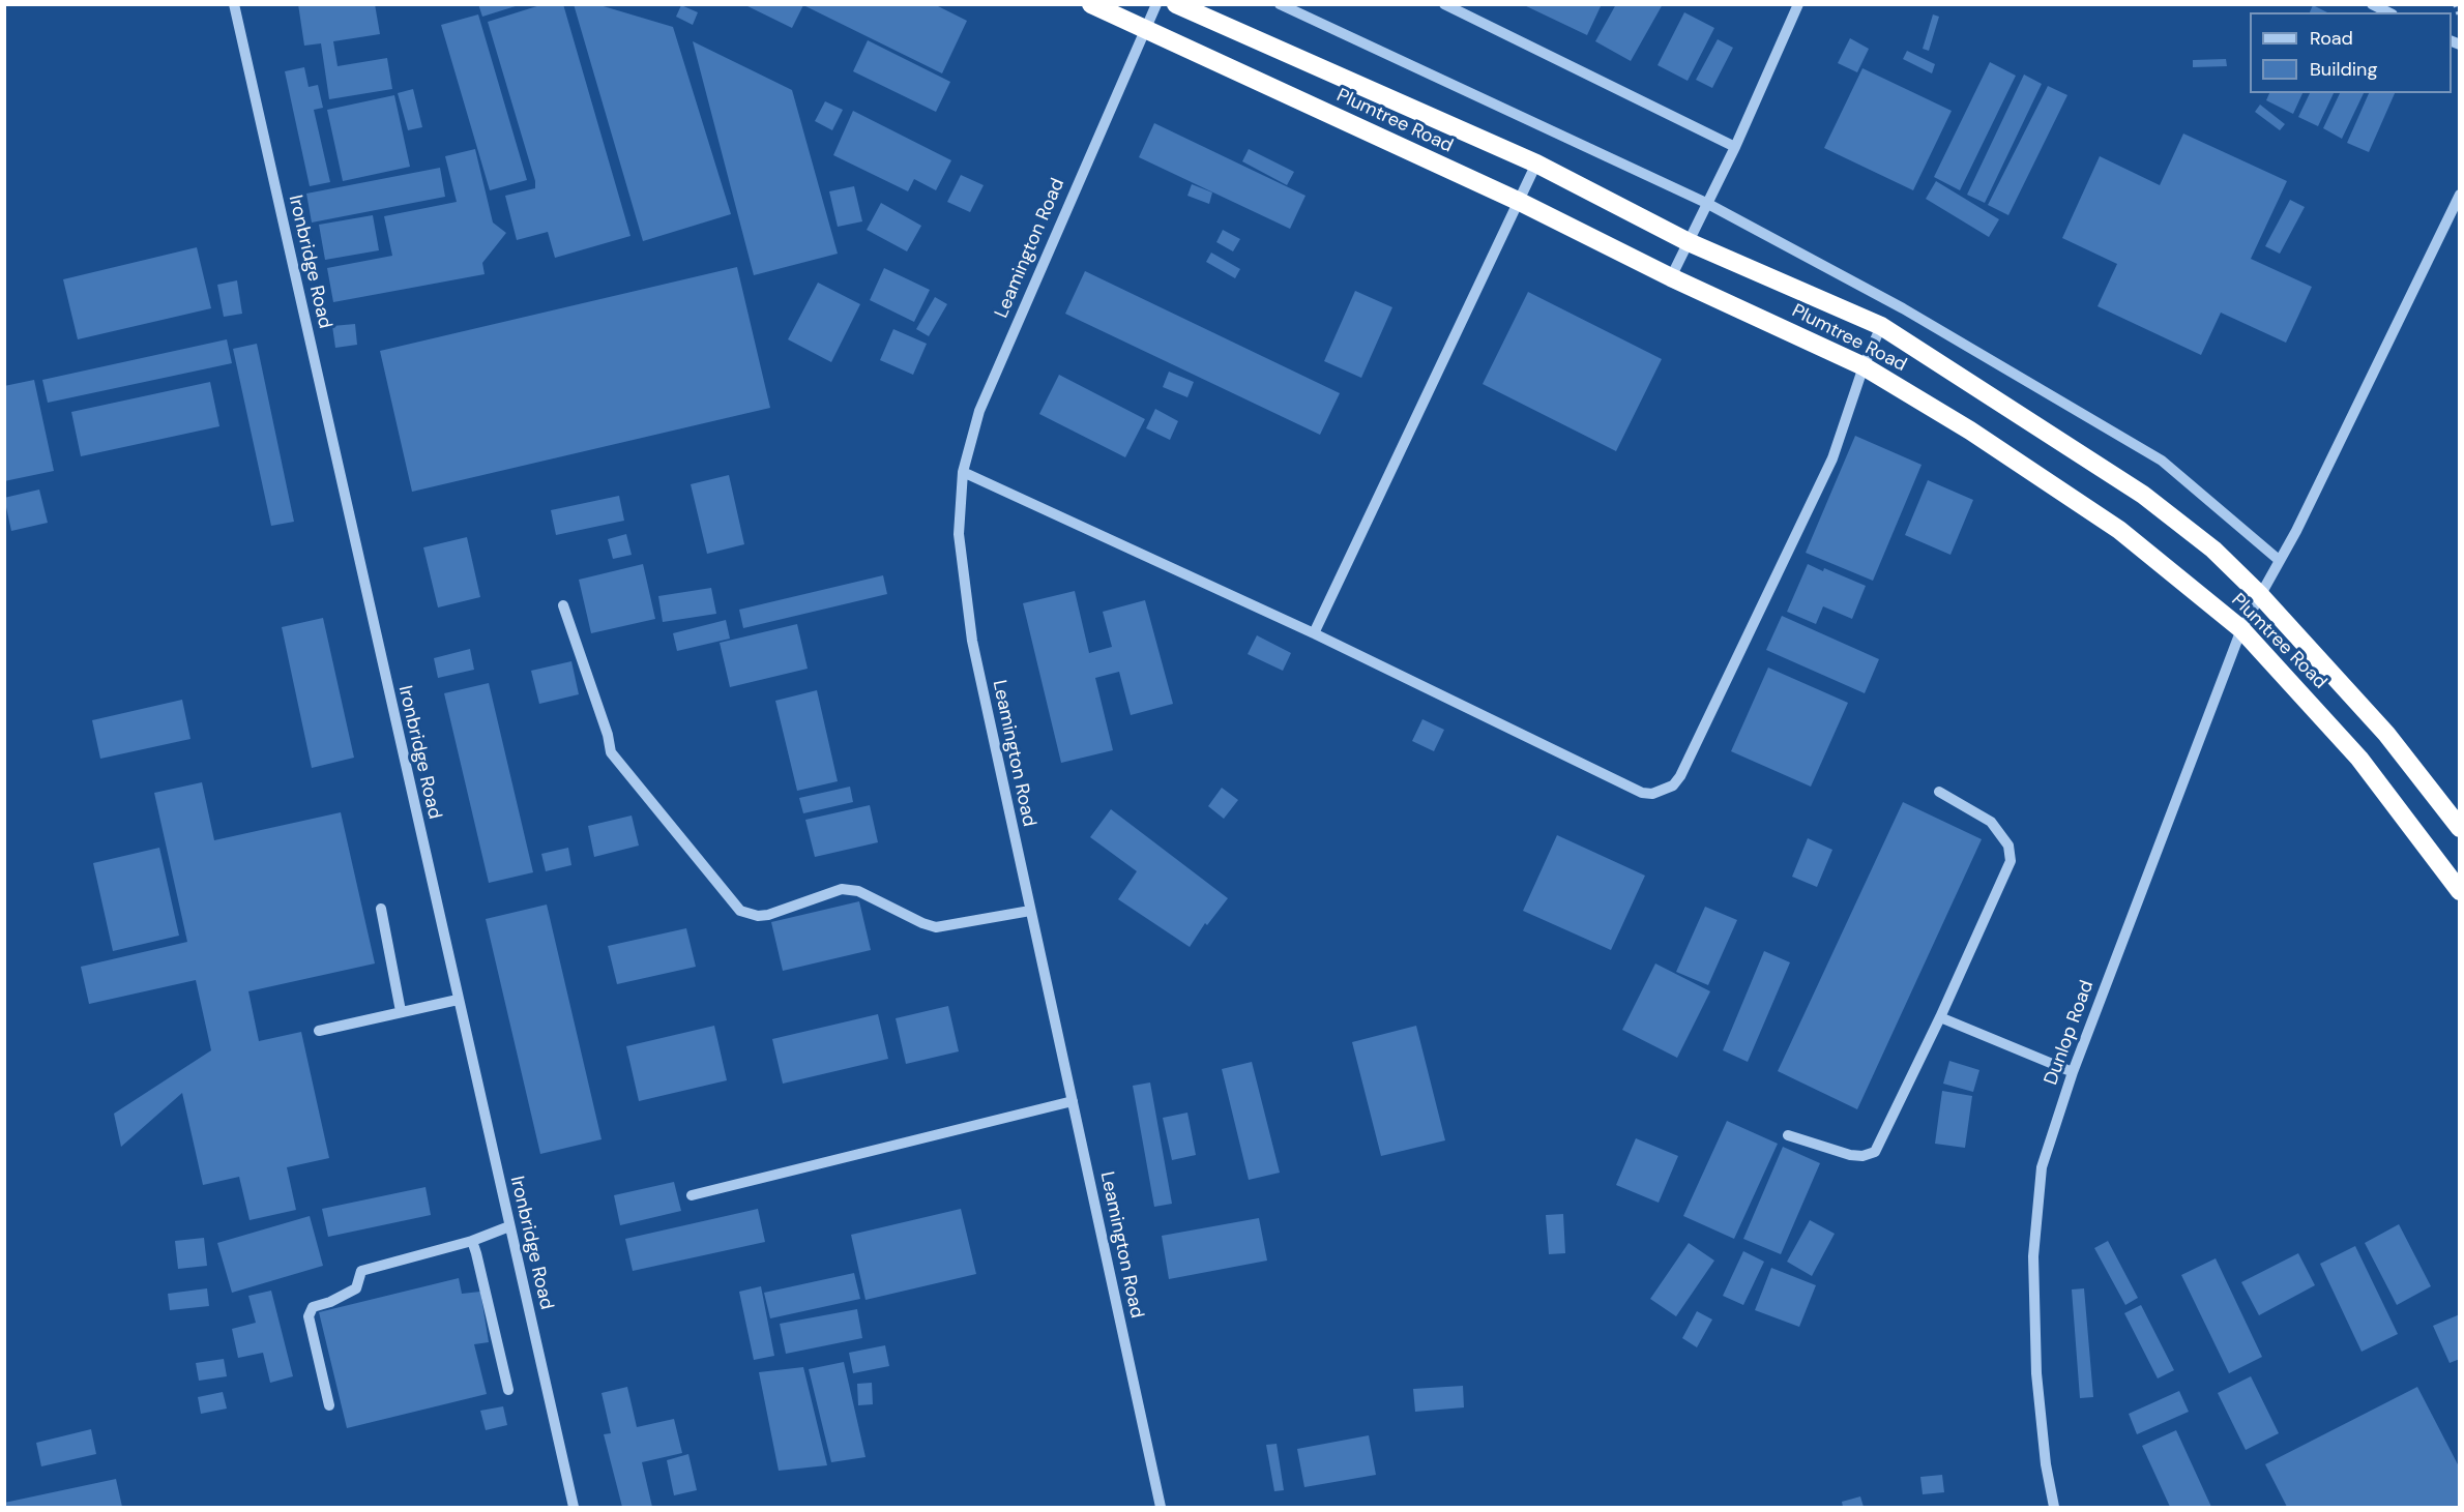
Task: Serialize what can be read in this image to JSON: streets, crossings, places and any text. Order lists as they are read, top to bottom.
{
  "streets": {
    "highway": ["Plumtree Road"],
    "street": ["Leamington Road", "Ironbridge Road", "Dunlop Road"]
  },
  "crossings": [
    ["Plumtree Road", "Leamington Road"],
    ["Plumtree Road", "Dunlop Road"]
  ],
  "legend": ["Road", "Building"]
}
